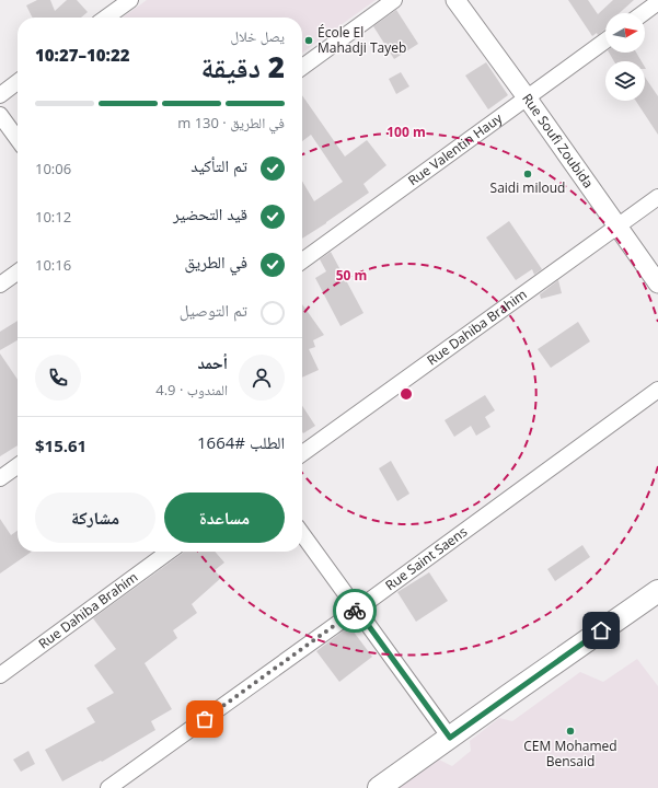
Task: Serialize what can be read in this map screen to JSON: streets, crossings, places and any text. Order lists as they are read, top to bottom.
{
  "streets": {
    "street": [
      "Rue Soufi Zoubida",
      "Rue Valentin Hauy",
      "Rue Dahiba Brahim",
      "Rue Saint Saens"
    ]
  },
  "crossings": [
    ["Rue Soufi Zoubida", "Rue Valentin Hauy"],
    ["Rue Soufi Zoubida", "Rue Dahiba Brahim"]
  ],
  "places": ["École El Mahadji Tayeb", "Saidi miloud", "CEM Mohamed Bensaid"],
  "north": "right",
  "page": {
    "heading": ["2 دقيقة", "يصل خلال", "10:22–10:27"],
    "panel": [
      "أحمد",
      "المندوب · 4.9",
      "الطلب #1664",
      "$15.61"
    ],
    "bar": "في الطريق · 130 m",
    "list": [
      ["تم التأكيد", "10:06"],
      ["قيد التحضير", "10:12"],
      ["في الطريق", "10:16"],
      "تم التوصيل"
    ],
    "buttons": ["مساعدة", "مشاركة"]
  },
  "rings": ["100 m", "50 m"]
}
